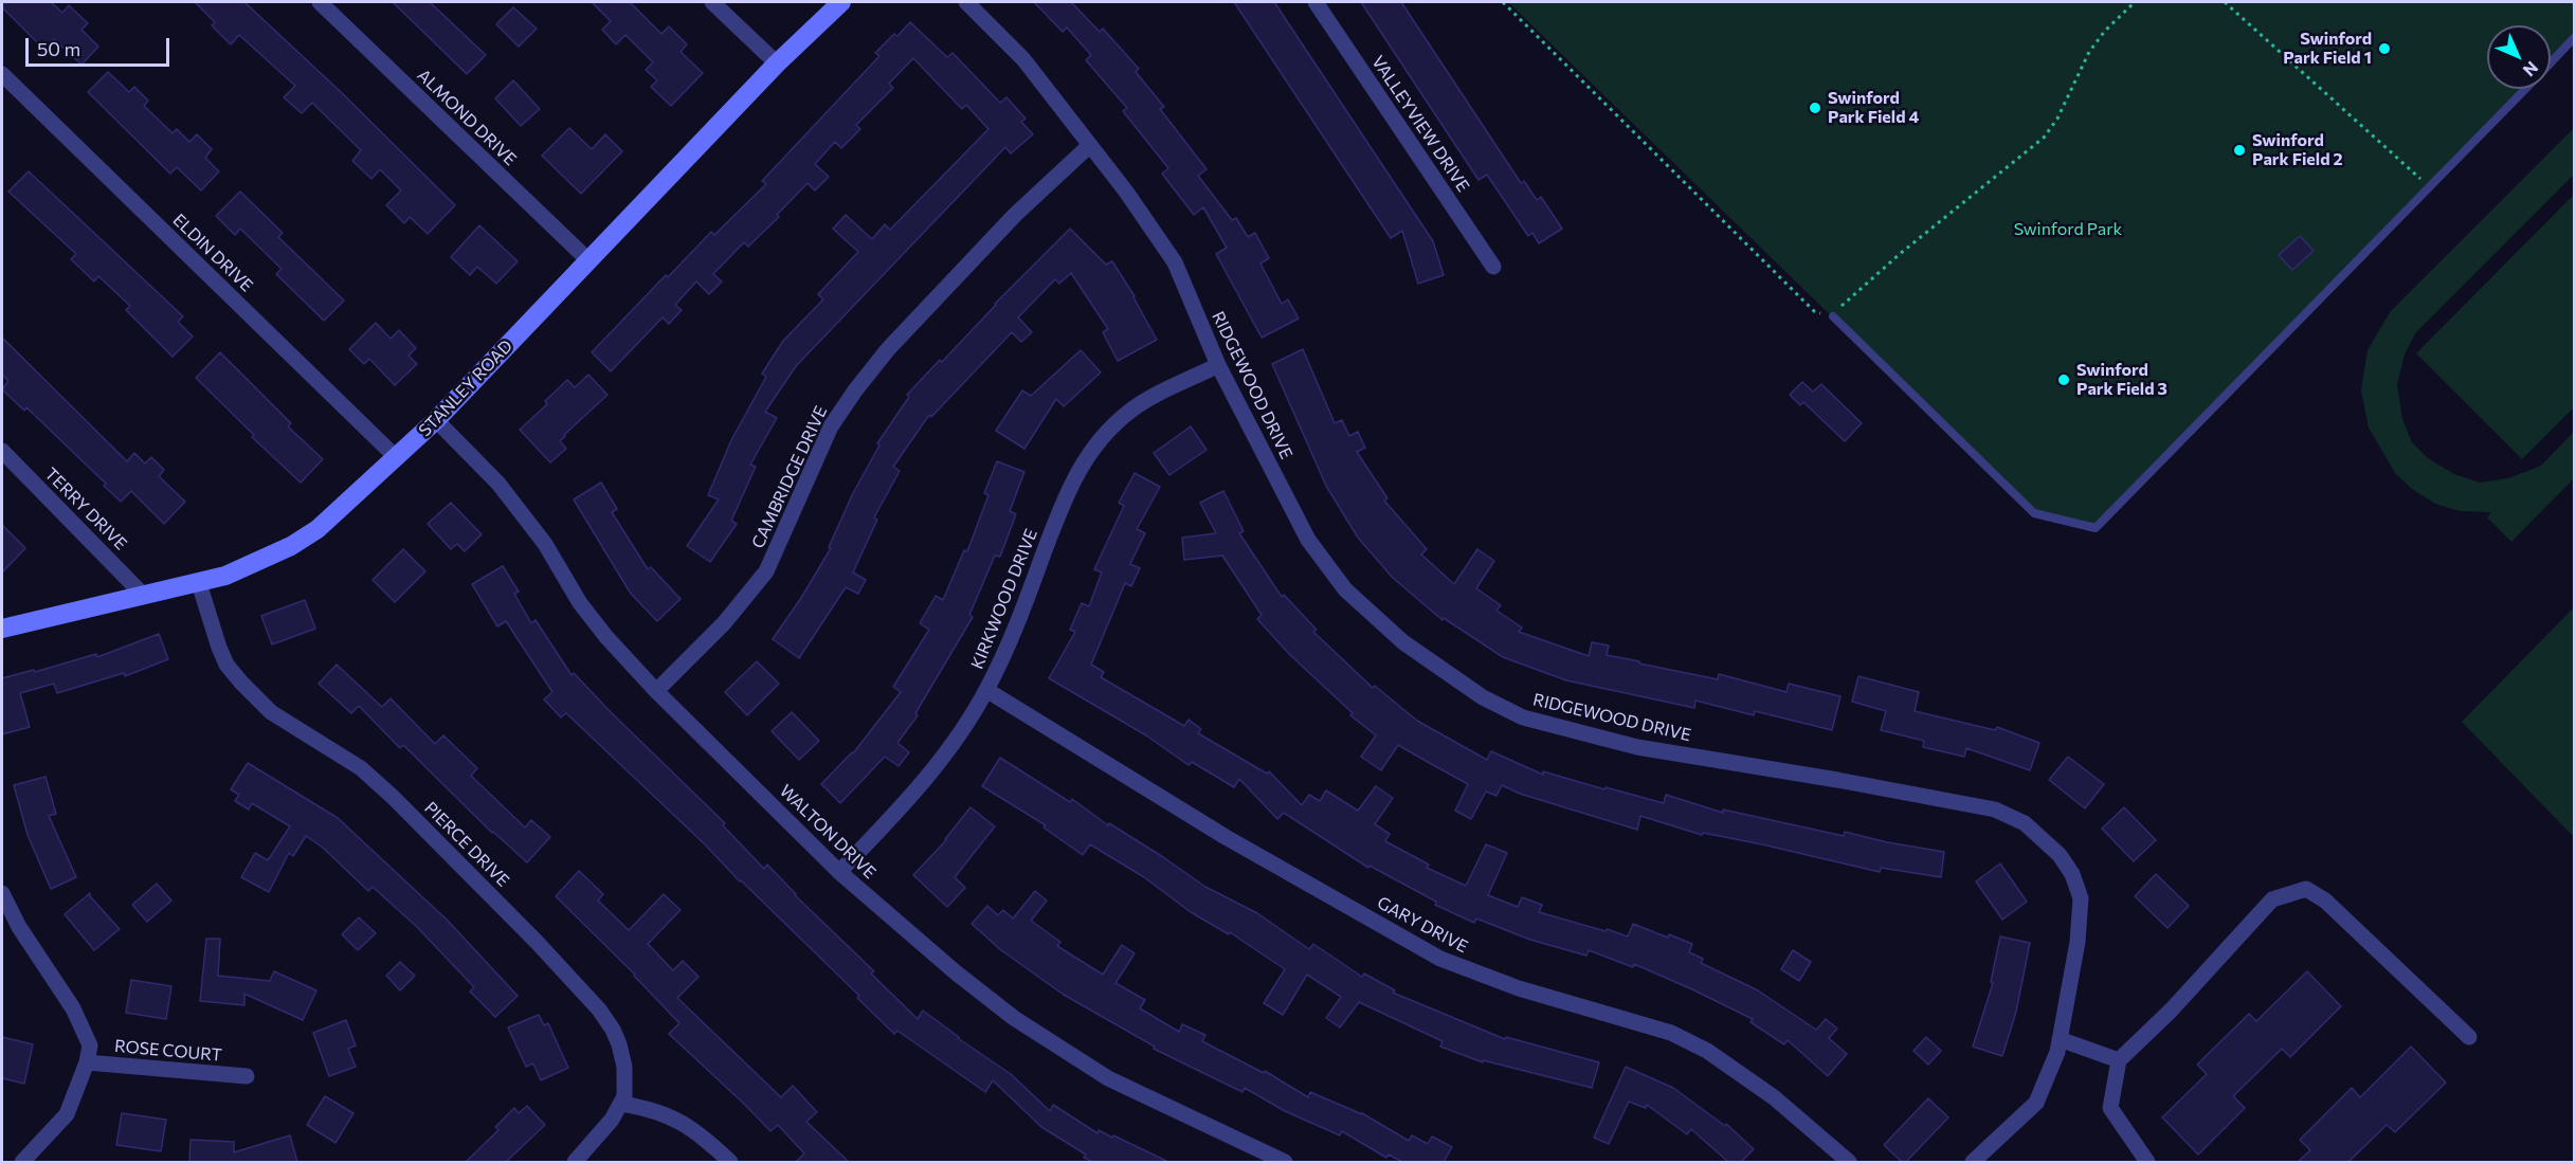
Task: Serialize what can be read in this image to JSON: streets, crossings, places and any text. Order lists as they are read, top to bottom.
{
  "streets": {
    "street": [
      "ALMOND DRIVE",
      "VALLEYVIEW DRIVE",
      "ELDIN DRIVE",
      "RIDGEWOOD DRIVE",
      "STANLEY ROAD",
      "CAMBRIDGE DRIVE",
      "TERRY DRIVE",
      "KIRKWOOD DRIVE",
      "WALTON DRIVE",
      "PIERCE DRIVE",
      "GARY DRIVE",
      "ROSE COURT"
    ]
  },
  "crossings": [
    ["ALMOND DRIVE", "STANLEY ROAD"],
    ["ELDIN DRIVE", "STANLEY ROAD"],
    ["RIDGEWOOD DRIVE", "CAMBRIDGE DRIVE"],
    ["RIDGEWOOD DRIVE", "KIRKWOOD DRIVE"],
    ["STANLEY ROAD", "TERRY DRIVE"],
    ["STANLEY ROAD", "WALTON DRIVE"],
    ["STANLEY ROAD", "PIERCE DRIVE"],
    ["CAMBRIDGE DRIVE", "WALTON DRIVE"],
    ["KIRKWOOD DRIVE", "WALTON DRIVE"],
    ["KIRKWOOD DRIVE", "GARY DRIVE"]
  ],
  "parks": ["Swinford Park"],
  "places": [
    "Swinford Park Field 1",
    "Swinford Park Field 4",
    "Swinford Park Field 2",
    "Swinford Park Field 3"
  ],
  "scale_bar": "50 m",
  "north": "bottom right"
}
